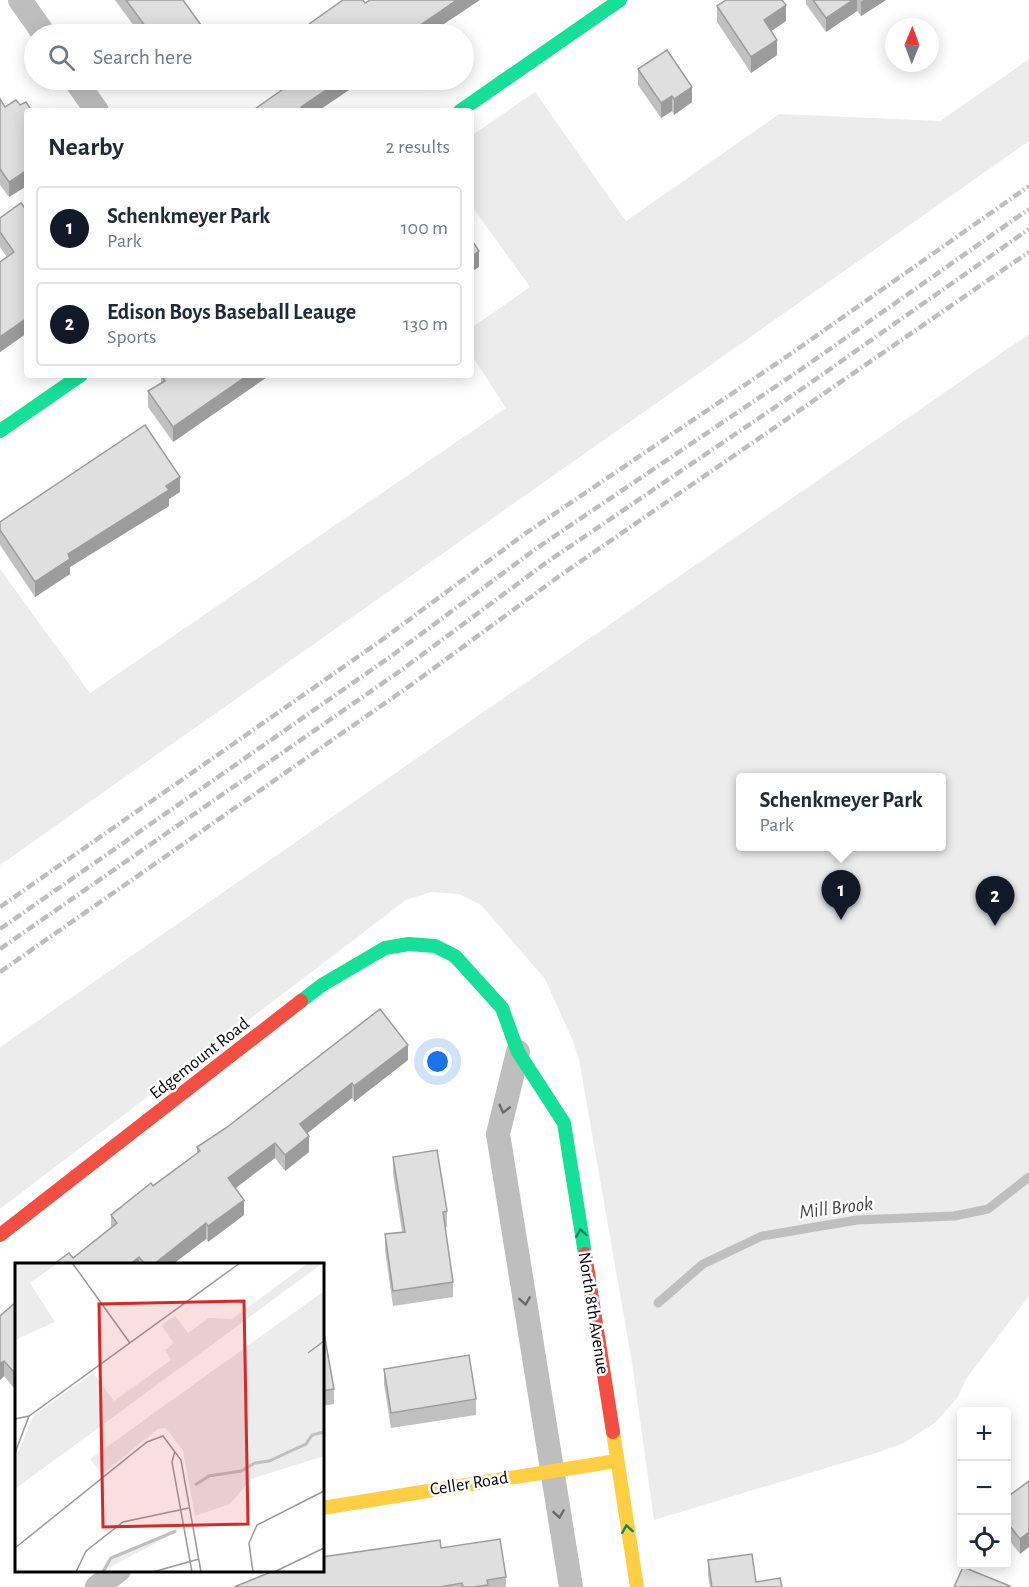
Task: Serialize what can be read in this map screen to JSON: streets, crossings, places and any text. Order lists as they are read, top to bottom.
{
  "streets": {
    "street": ["Edgemount Road", "North 8th Avenue", "Celler Road"]
  },
  "crossings": [
    ["Edgemount Road", "North 8th Avenue"],
    ["North 8th Avenue", "Celler Road"]
  ],
  "water": ["Mill Brook"],
  "north": "top",
  "page": {
    "search": "Search here",
    "heading": ["Nearby", "2 results"],
    "list": [
      {
        "mark": "1",
        "name": "Schenkmeyer Park",
        "note": "Park",
        "value": "100 m"
      },
      {
        "mark": "2",
        "name": "Edison Boys Baseball Leauge",
        "note": "Sports",
        "value": "130 m"
      }
    ],
    "popup": ["Schenkmeyer Park", "Park"],
    "pins": ["1", "2"],
    "map_buttons": ["+", "−"]
  }
}
